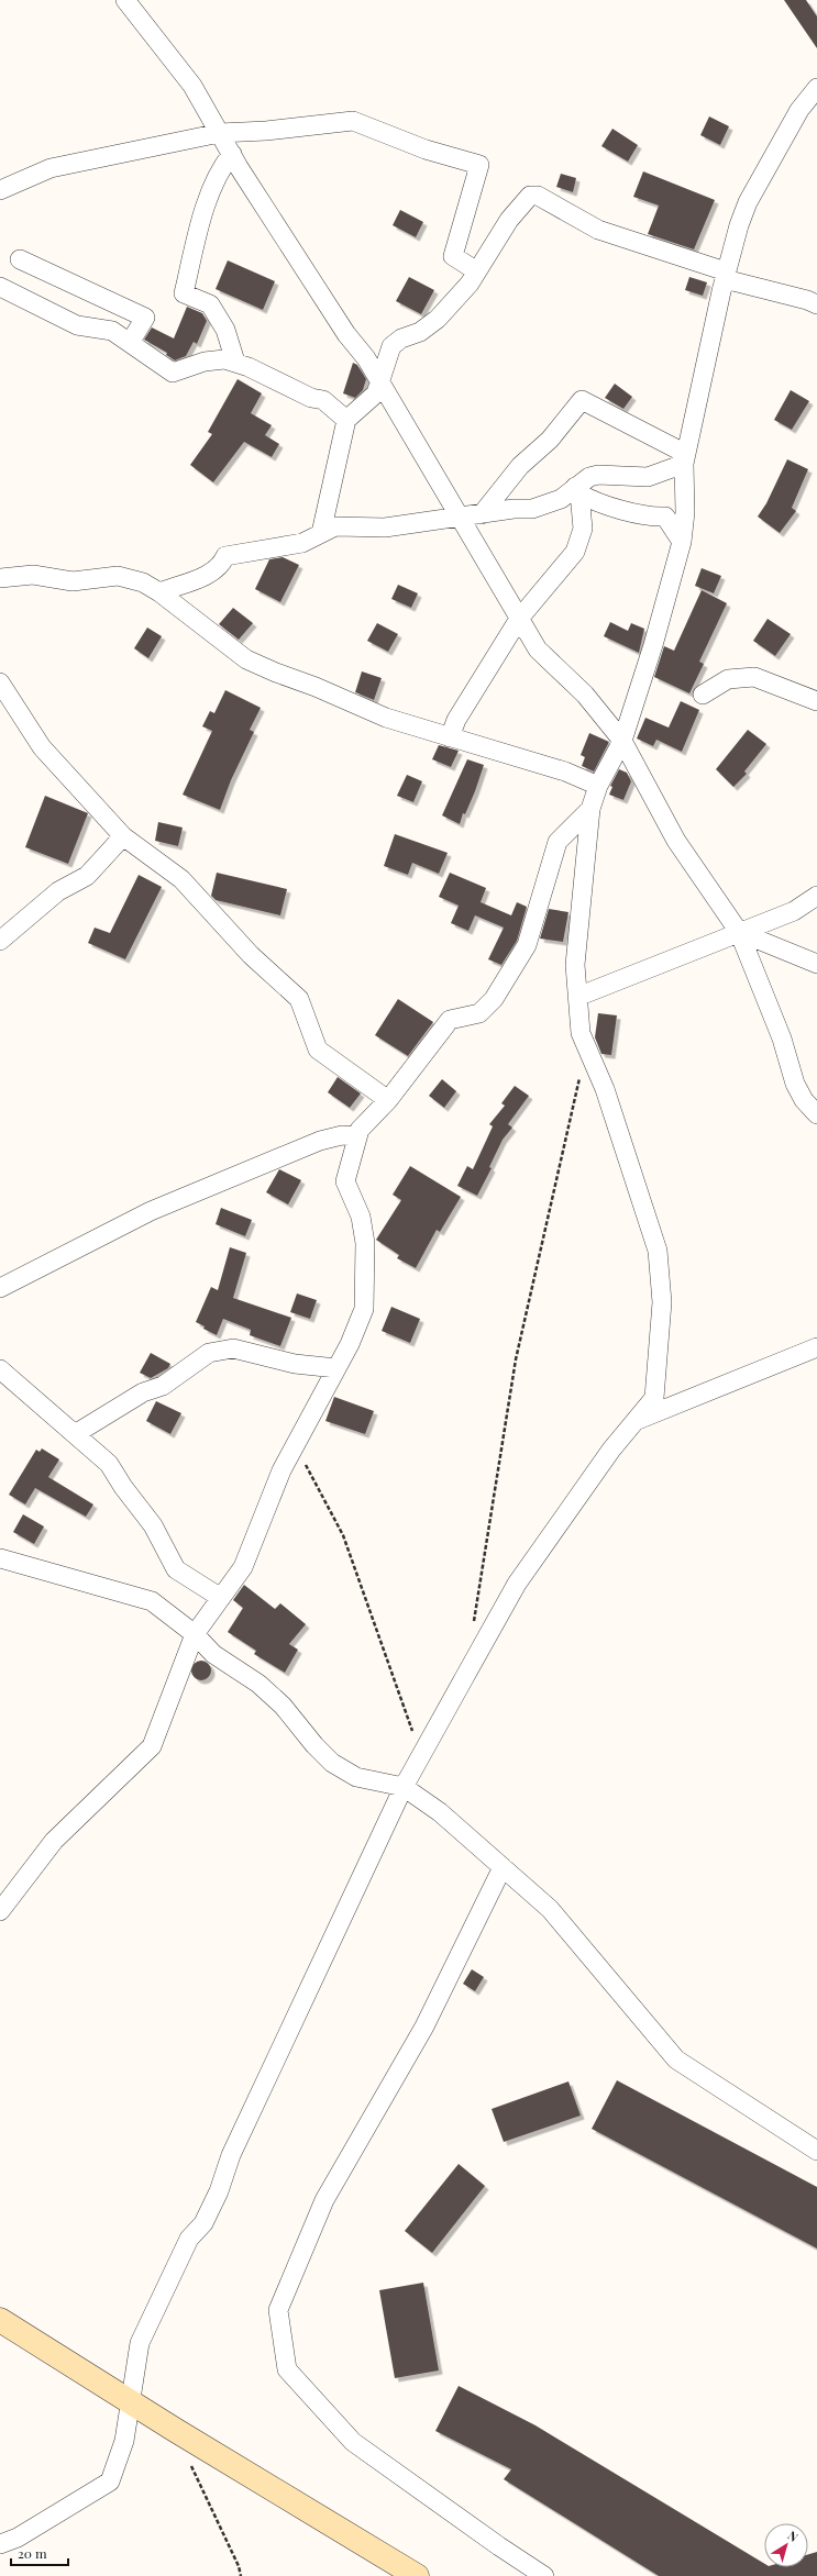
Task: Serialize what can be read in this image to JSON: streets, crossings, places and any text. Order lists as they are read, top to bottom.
{
  "scale_bar": "20 m",
  "north": "top right"
}
